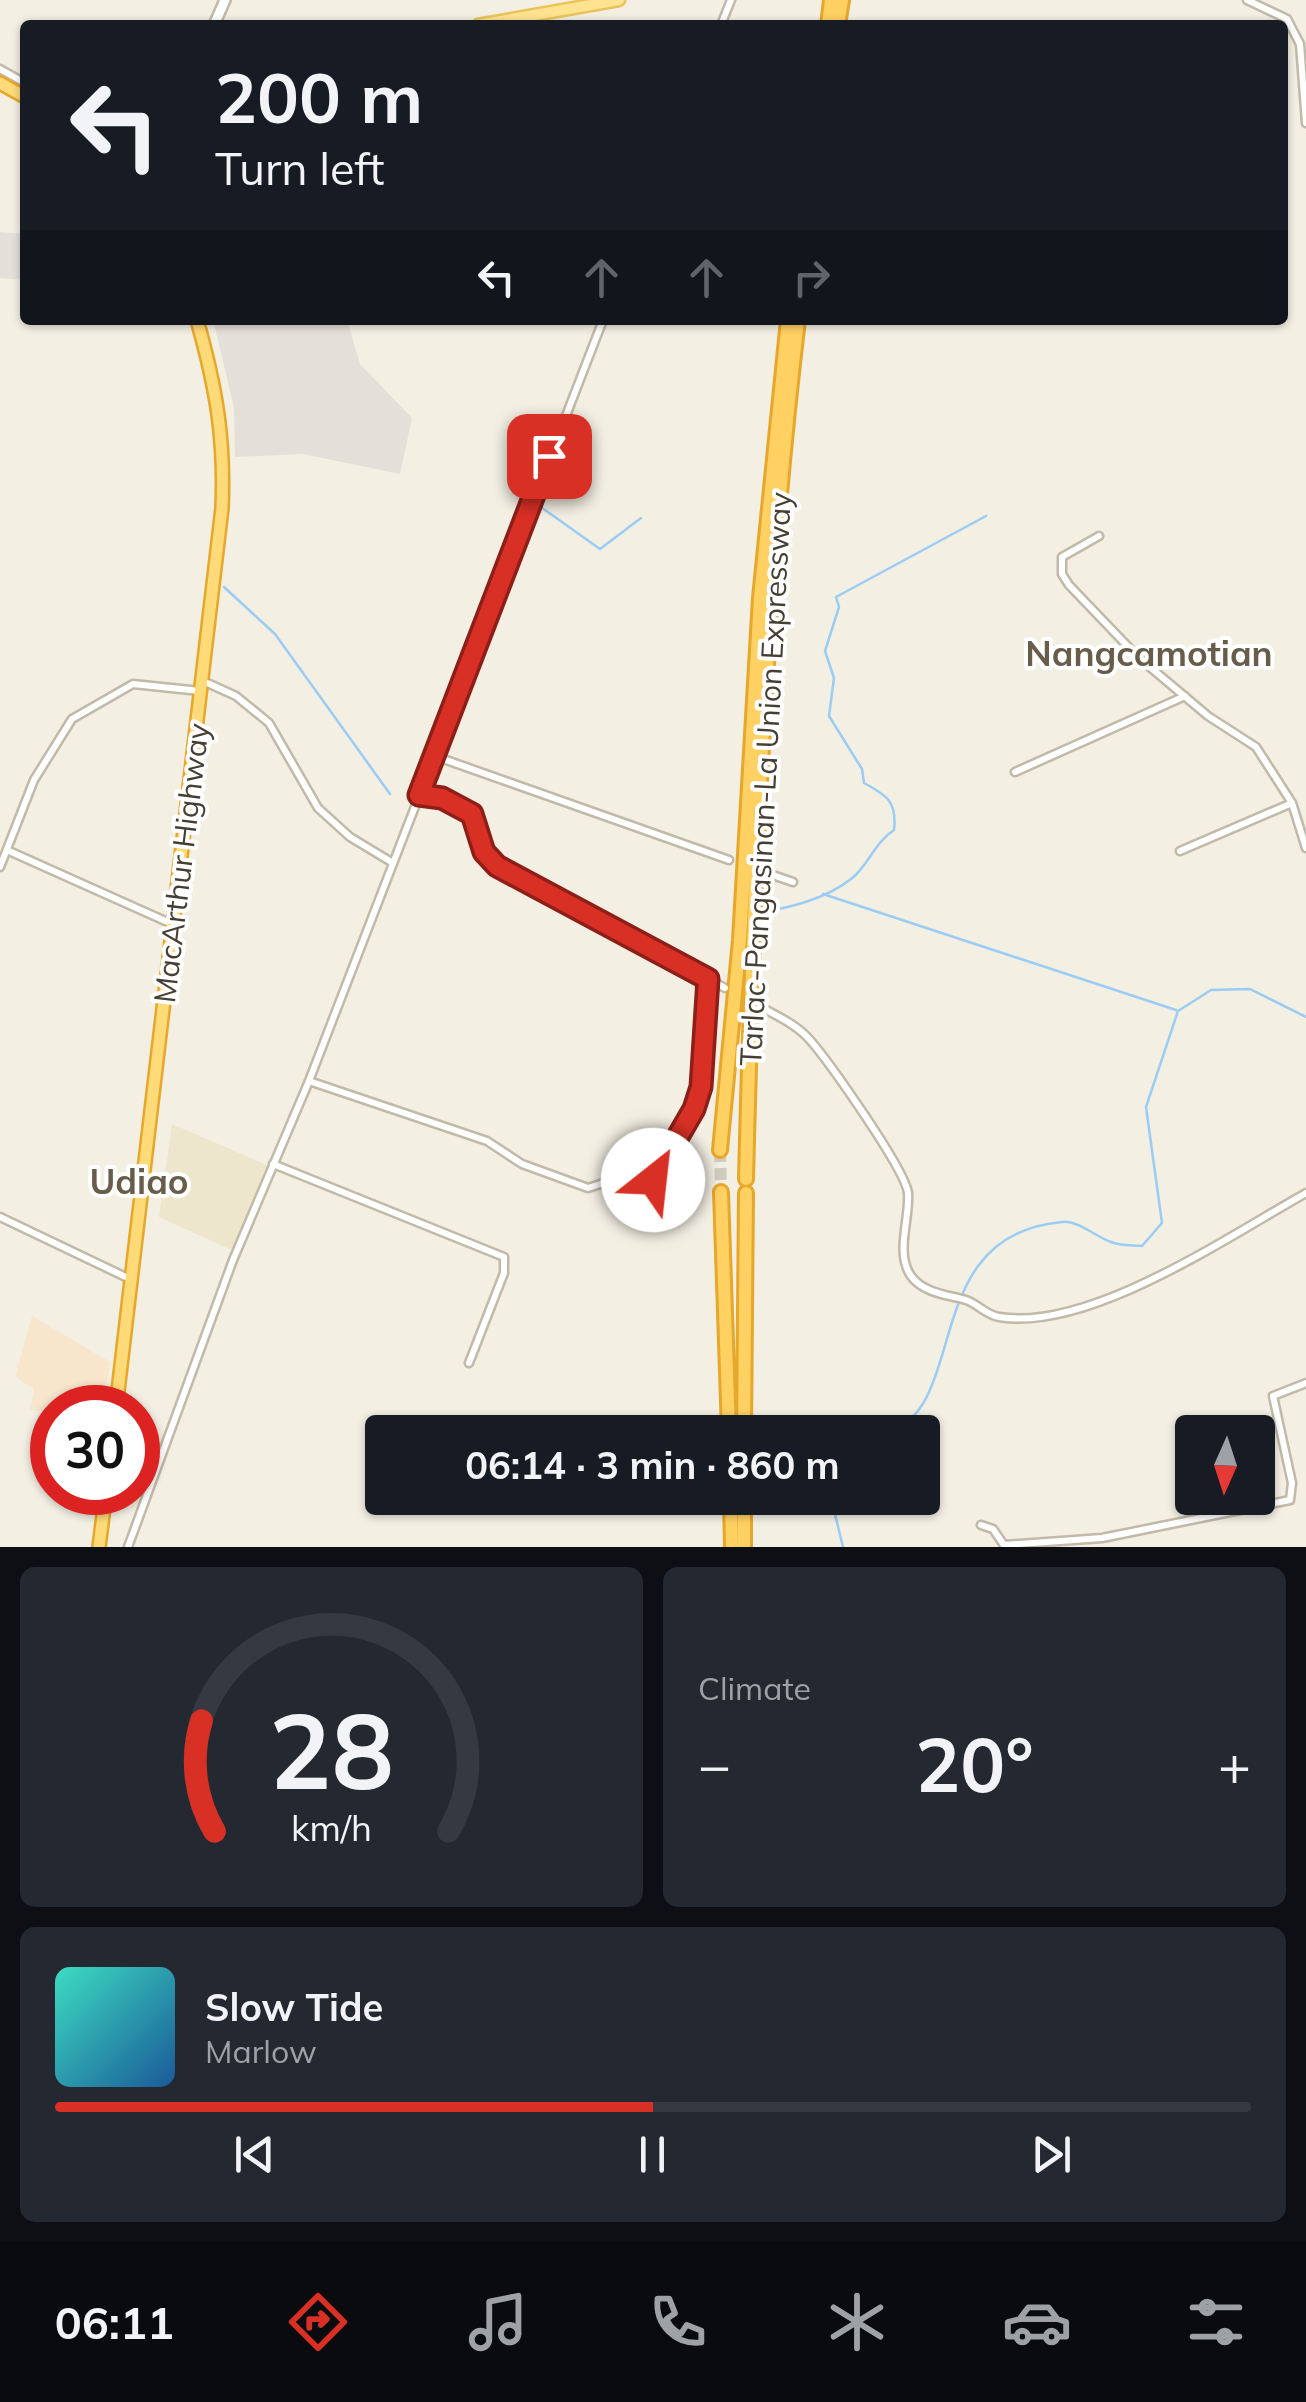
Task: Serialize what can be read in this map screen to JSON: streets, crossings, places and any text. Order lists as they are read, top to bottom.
{
  "streets": {
    "highway": ["Tarlac-Pangasinan-La Union Expressway", "MacArthur Highway"]
  },
  "districts": ["Nangcamotian", "Udiao"],
  "north": "bottom",
  "page": {
    "turn": ["200 m", "Turn left"],
    "limit": "30",
    "trip": "06:14 · 3 min · 860 m",
    "tile": "Climate",
    "heat": ["−", "20°", "+"],
    "song": ["Slow Tide", "Marlow"],
    "tabs": "06:11",
    "gauge": ["28", "km/h"]
  }
}
